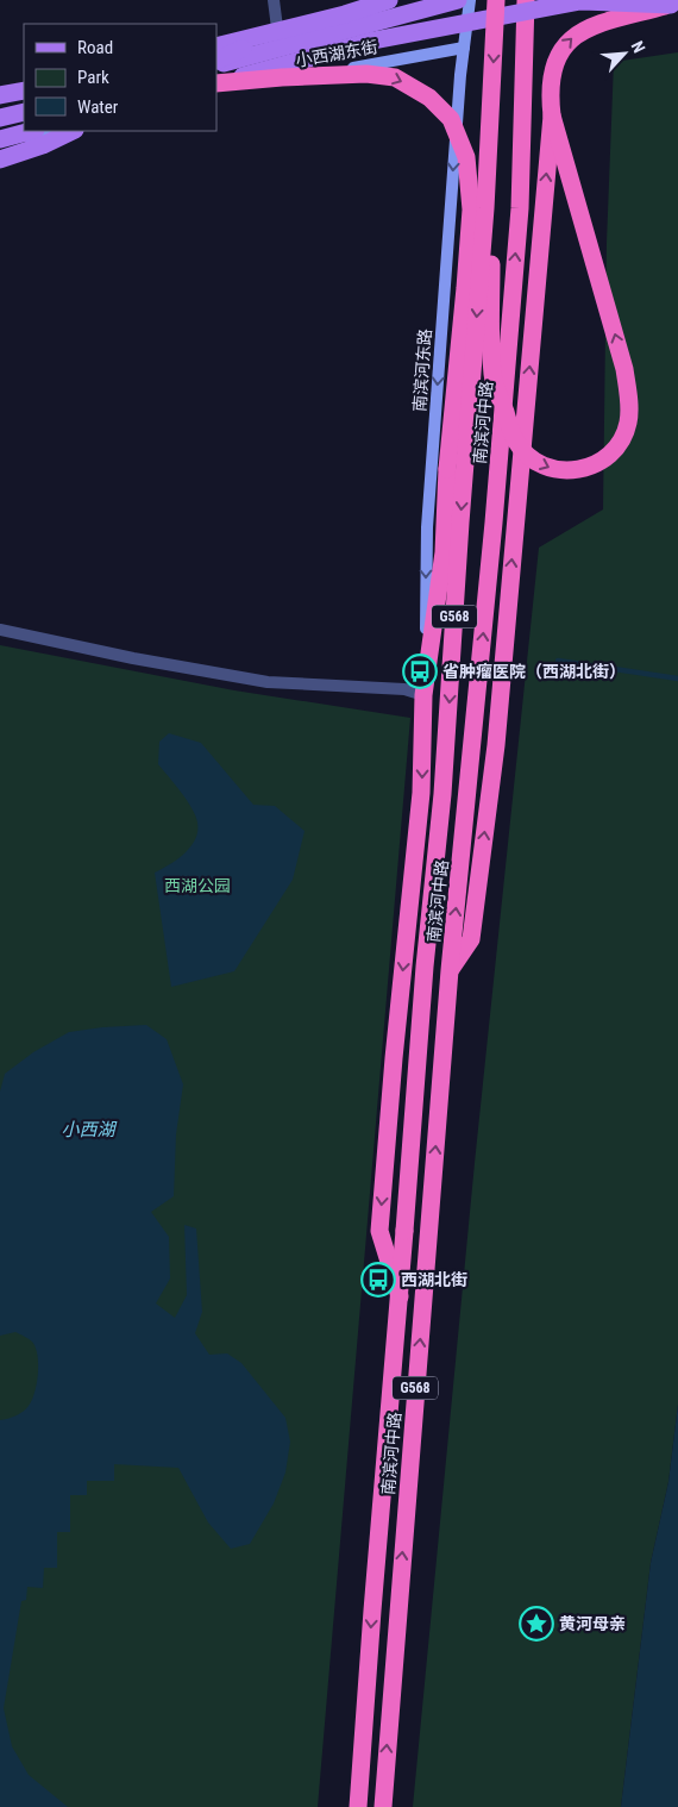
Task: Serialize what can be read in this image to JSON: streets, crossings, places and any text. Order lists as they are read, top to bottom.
{
  "streets": {
    "highway": ["南滨河中路", "G568"],
    "street": ["小西湖东街", "南滨河东路"]
  },
  "crossings": [
    ["小西湖东街", "南滨河东路"]
  ],
  "one_way": ["南滨河东路"],
  "water": ["小西湖"],
  "parks": ["西湖公园"],
  "places": {
    "bus stop": ["省肿瘤医院（西湖北街）", "西湖北街"],
    "place": ["黄河母亲"]
  },
  "legend": ["Road", "Park", "Water"],
  "north": "top right"
}
